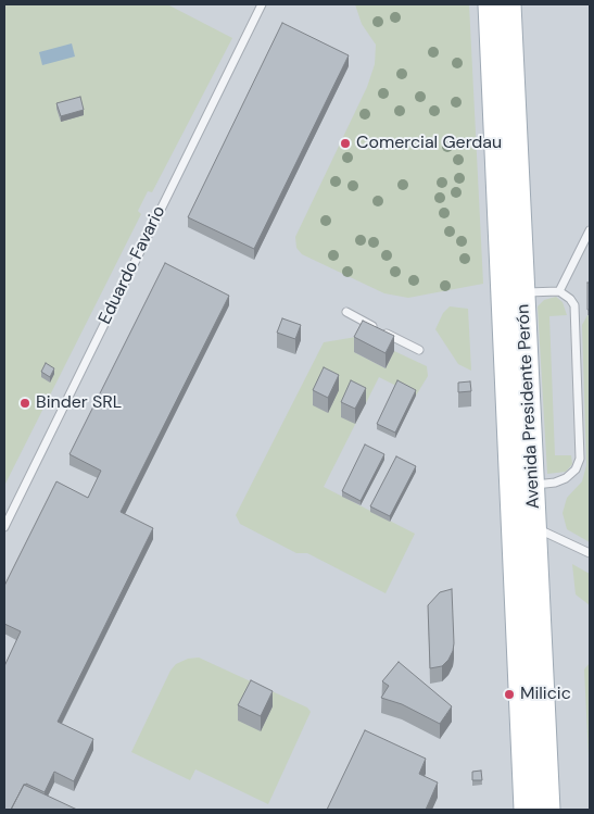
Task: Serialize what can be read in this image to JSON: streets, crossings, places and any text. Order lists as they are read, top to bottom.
{
  "streets": {
    "main road": ["Avenida Presidente Perón"],
    "lane": ["Eduardo Favario"]
  },
  "places": ["Comercial Gerdau", "Binder SRL", "Milicic"]
}
